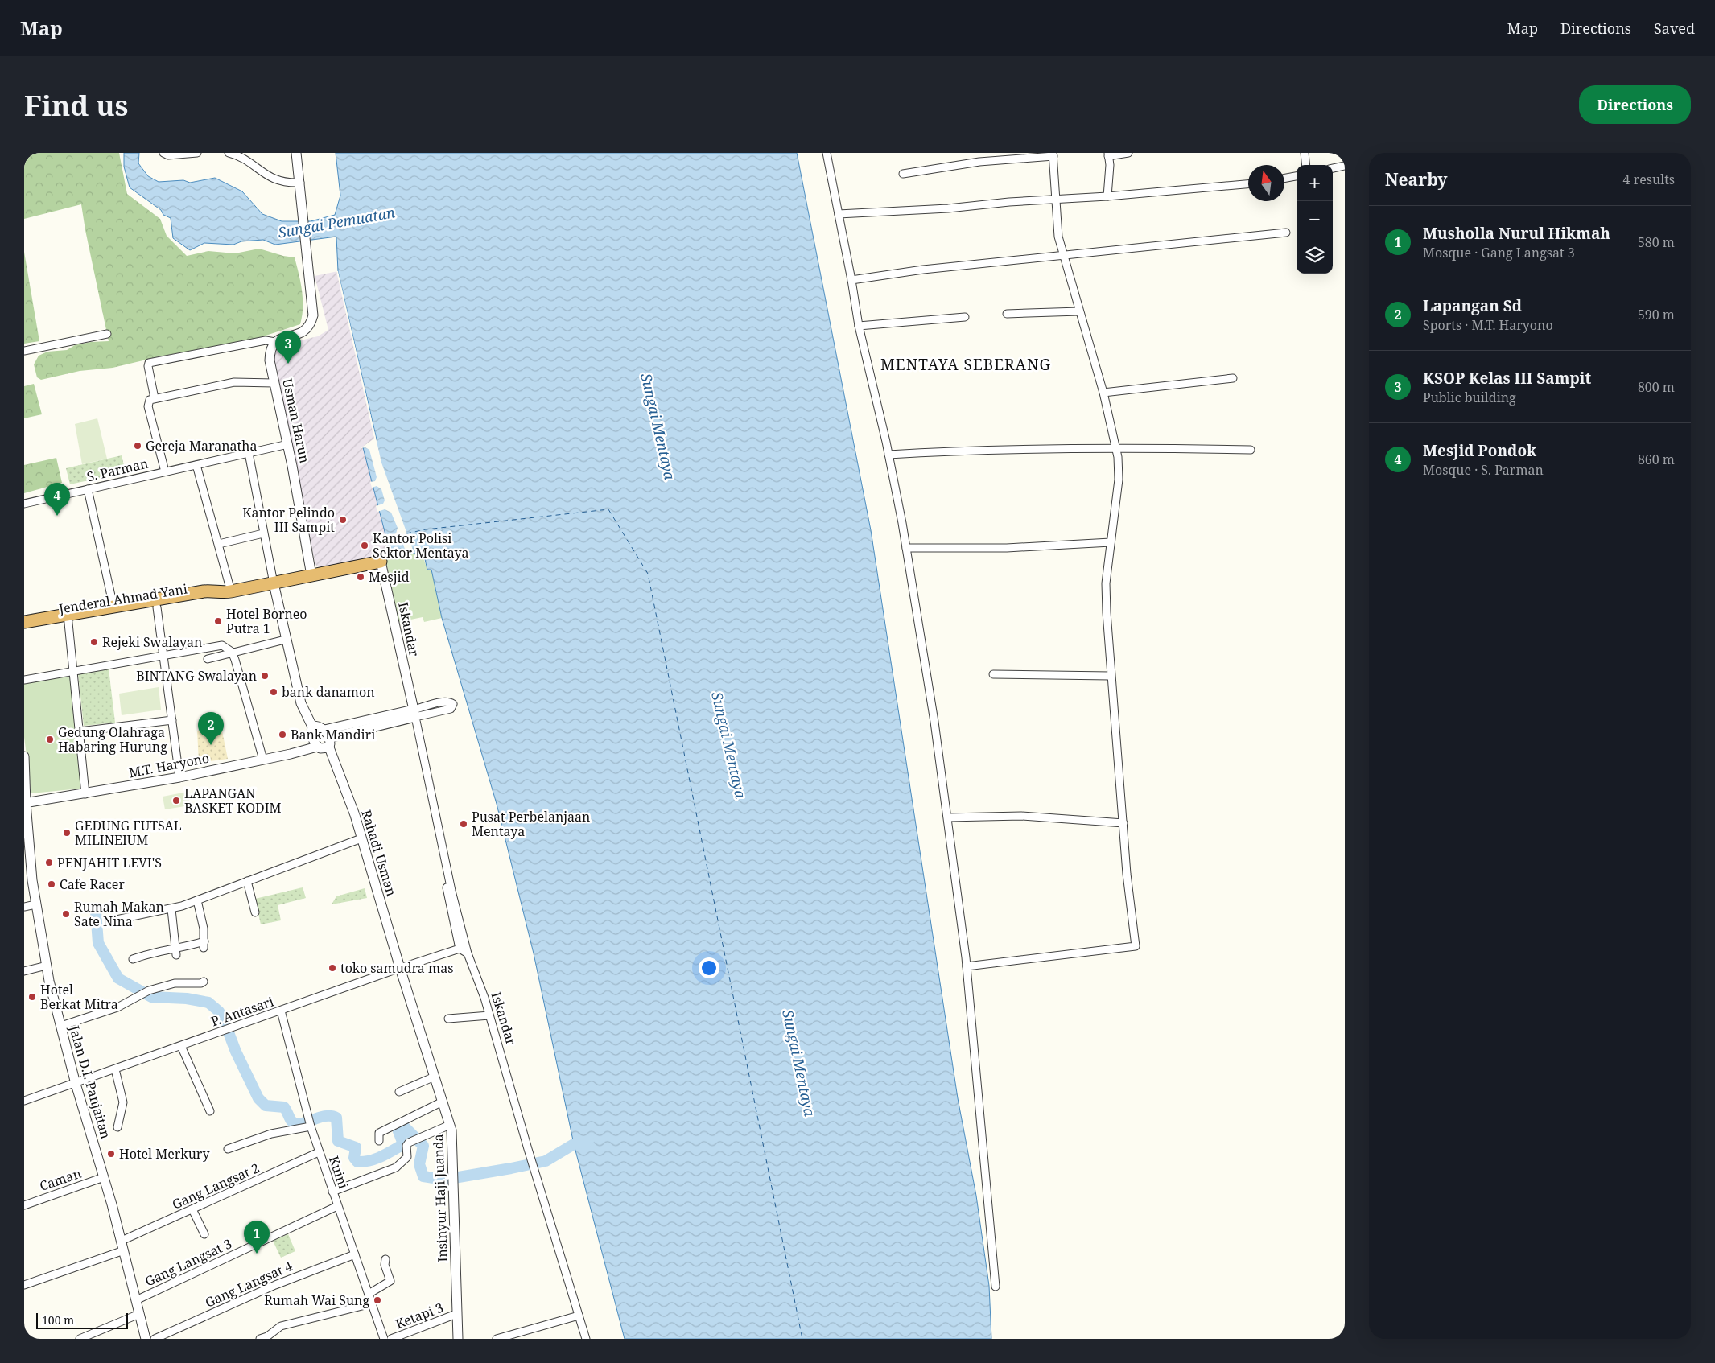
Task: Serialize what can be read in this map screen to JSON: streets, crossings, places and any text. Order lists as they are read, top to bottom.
{
  "streets": {
    "highway": ["Jenderal Ahmad Yani"],
    "street": [
      "Usman Harun",
      "S. Parman",
      "Iskandar",
      "M.T. Haryono",
      "Rahadi Usman",
      "P. Antasari",
      "Jalan D.I. Panjaitan",
      "Kuini",
      "Caman",
      "Gang Langsat 2",
      "Insinyur Haji Juanda",
      "Gang Langsat 3",
      "Gang Langsat 4",
      "Ketapi 3"
    ]
  },
  "crossings": [
    ["Usman Harun", "S. Parman"],
    ["Usman Harun", "Jenderal Ahmad Yani"],
    ["Jenderal Ahmad Yani", "Iskandar"],
    ["Iskandar", "M.T. Haryono"],
    ["Iskandar", "P. Antasari"],
    ["M.T. Haryono", "Rahadi Usman"],
    ["M.T. Haryono", "Jalan D.I. Panjaitan"],
    ["Rahadi Usman", "P. Antasari"],
    ["Rahadi Usman", "Insinyur Haji Juanda"],
    ["P. Antasari", "Jalan D.I. Panjaitan"],
    ["P. Antasari", "Kuini"],
    ["P. Antasari", "Insinyur Haji Juanda"],
    ["Jalan D.I. Panjaitan", "Caman"],
    ["Jalan D.I. Panjaitan", "Gang Langsat 2"],
    ["Jalan D.I. Panjaitan", "Gang Langsat 3"],
    ["Kuini", "Gang Langsat 2"],
    ["Kuini", "Gang Langsat 3"],
    ["Kuini", "Gang Langsat 4"],
    ["Insinyur Haji Juanda", "Ketapi 3"]
  ],
  "districts": ["MENTAYA SEBERANG"],
  "water": ["Sungai Pemuatan", "Sungai Mentaya"],
  "places": [
    "Gereja Maranatha",
    "Kantor Pelindo III Sampit",
    "Kantor Polisi Sektor Mentaya",
    "Mesjid",
    "Hotel Borneo Putra 1",
    "Rejeki Swalayan",
    "BINTANG Swalayan",
    "bank danamon",
    "Bank Mandiri",
    "Gedung Olahraga Habaring Hurung",
    "LAPANGAN BASKET KODIM",
    "Pusat Perbelanjaan Mentaya",
    "GEDUNG FUTSAL MILINEIUM",
    "PENJAHIT LEVI'S",
    "Cafe Racer",
    "Rumah Makan Sate Nina",
    "toko samudra mas",
    "Hotel Berkat Mitra",
    "Hotel Merkury",
    "Rumah Wai Sung"
  ],
  "scale_bar": "100 m",
  "north": "top",
  "page": {
    "header": "Map",
    "nav": ["Map", "Directions", "Saved"],
    "buttons": "Directions",
    "title": "Find us",
    "heading": ["Nearby", "4 results"],
    "map_buttons": ["+", "−"],
    "list": [
      {
        "mark": "1",
        "name": "Musholla Nurul Hikmah",
        "note": "Mosque · Gang Langsat 3",
        "value": "580 m"
      },
      {
        "mark": "2",
        "name": "Lapangan Sd",
        "note": "Sports · M.T. Haryono",
        "value": "590 m"
      },
      {
        "mark": "3",
        "name": "KSOP Kelas III Sampit",
        "note": "Public building",
        "value": "800 m"
      },
      {
        "mark": "4",
        "name": "Mesjid Pondok",
        "note": "Mosque · S. Parman",
        "value": "860 m"
      }
    ],
    "pins": [
      "3",
      "4",
      "2",
      "1"
    ],
    "scale": "100 m"
  }
}
